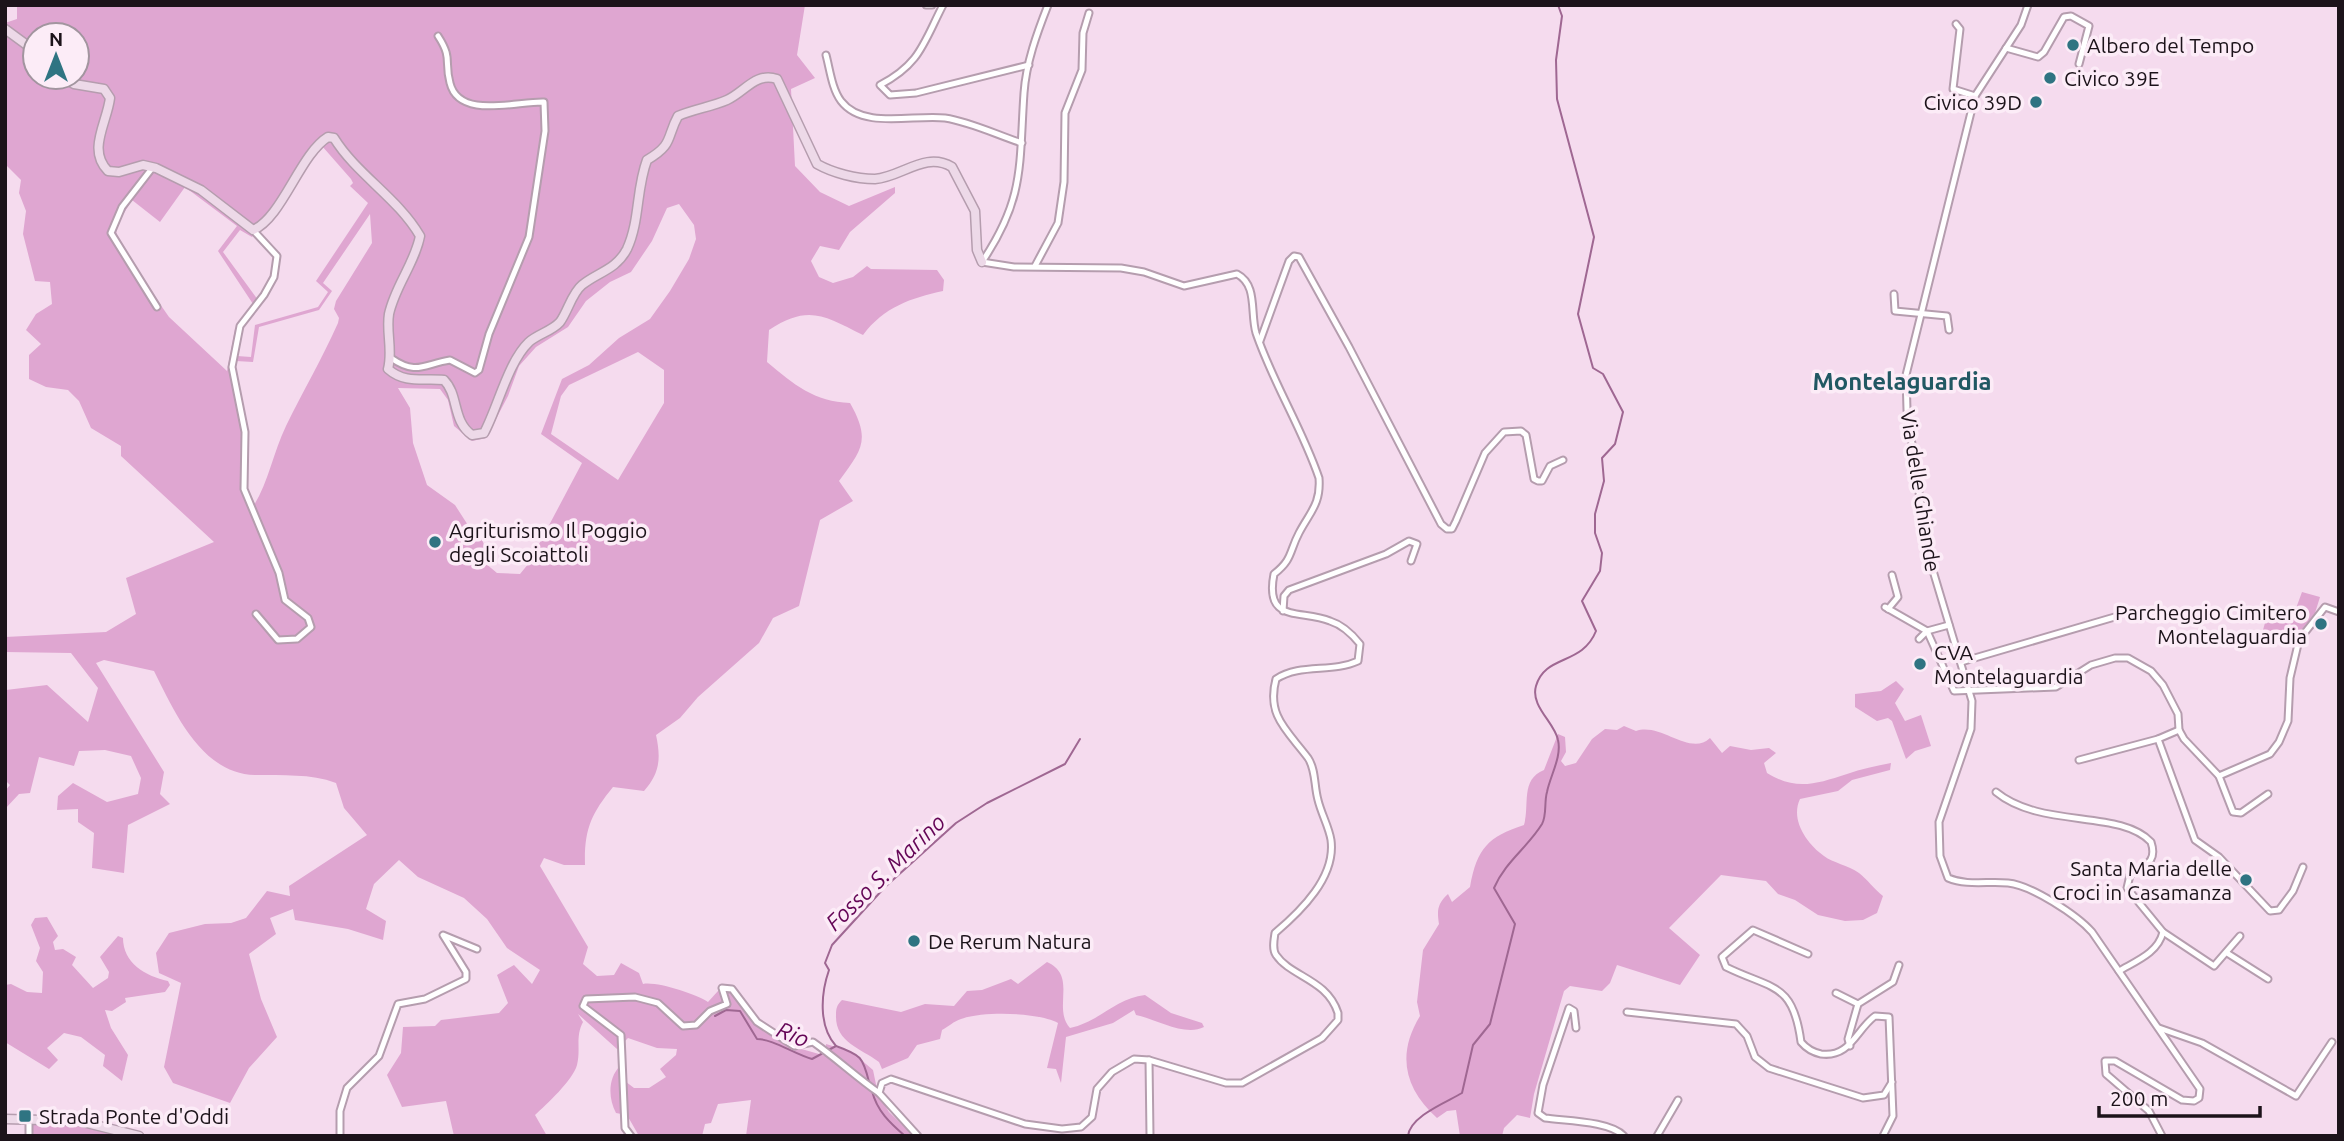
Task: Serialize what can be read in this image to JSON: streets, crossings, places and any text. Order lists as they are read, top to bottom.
{
  "streets": {
    "street": ["Via delle Ghiande"]
  },
  "districts": ["Montelaguardia"],
  "water": ["Fosso S. Marino", "Rio"],
  "places": {
    "other": [
      "Albero del Tempo",
      "Civico 39E",
      "Civico 39D",
      "Agriturismo Il Poggio degli Scoiattoli",
      "Parcheggio Cimitero Montelaguardia",
      "CVA Montelaguardia",
      "Santa Maria delle Croci in Casamanza",
      "De Rerum Natura"
    ],
    "transit": ["Strada Ponte d'Oddi"]
  },
  "scale_bar": "200 m",
  "north": "top"
}
